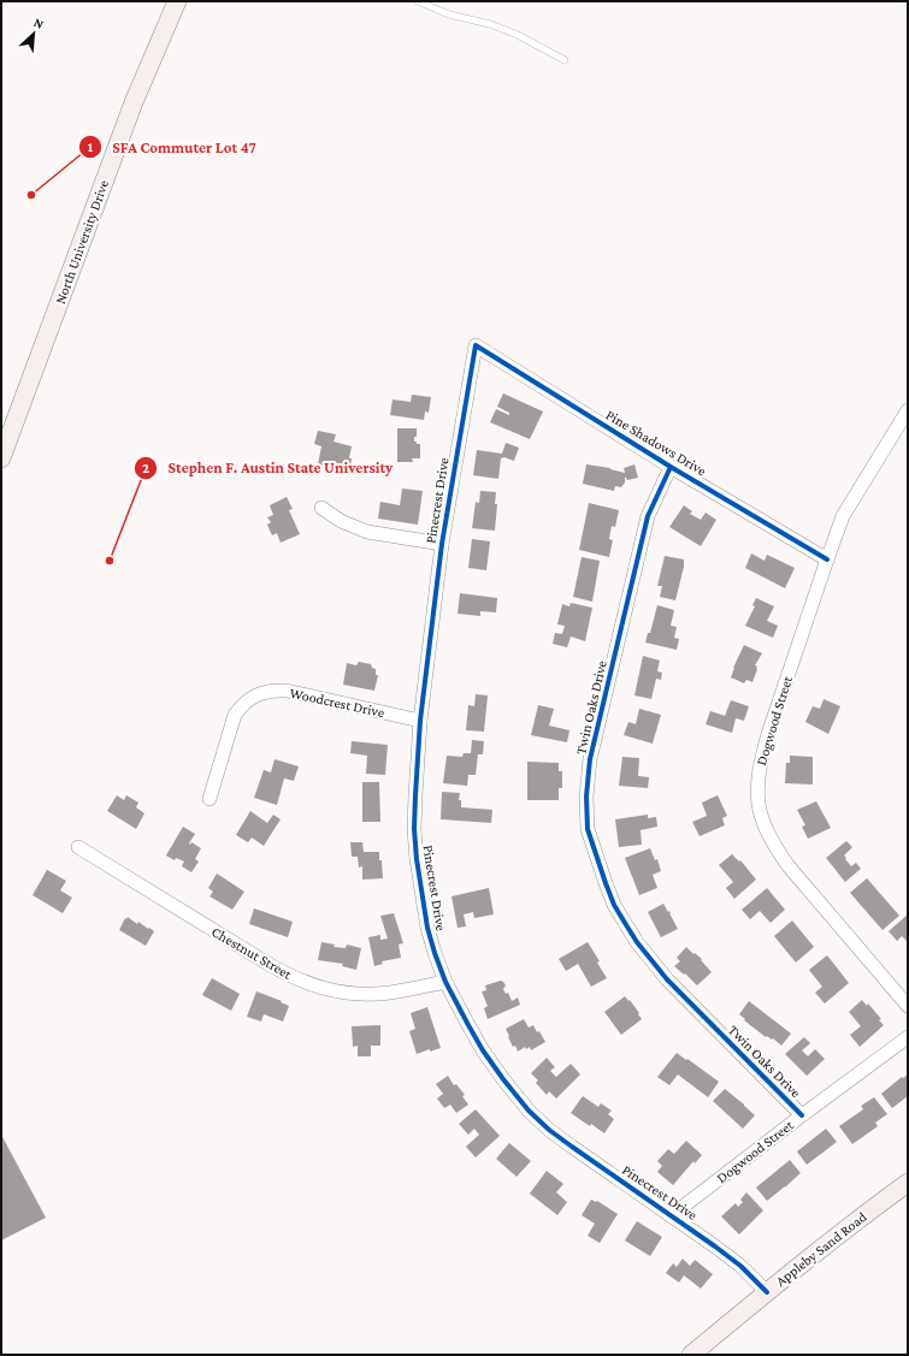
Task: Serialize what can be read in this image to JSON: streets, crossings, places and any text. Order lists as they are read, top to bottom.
{
  "streets": {
    "main road": ["North University Drive", "Appleby Sand Road"],
    "street": [
      "Pine Shadows Drive",
      "Pinecrest Drive",
      "Woodcrest Drive",
      "Twin Oaks Drive",
      "Dogwood Street",
      "Chestnut Street"
    ]
  },
  "crossings": [
    ["Pine Shadows Drive", "Pinecrest Drive"],
    ["Pine Shadows Drive", "Twin Oaks Drive"],
    ["Pine Shadows Drive", "Dogwood Street"],
    ["Pinecrest Drive", "Woodcrest Drive"],
    ["Pinecrest Drive", "Dogwood Street"],
    ["Pinecrest Drive", "Chestnut Street"],
    ["Pinecrest Drive", "Appleby Sand Road"],
    ["Twin Oaks Drive", "Dogwood Street"]
  ],
  "places": ["SFA Commuter Lot 47", "Stephen F. Austin State University"],
  "north": "top right"
}
